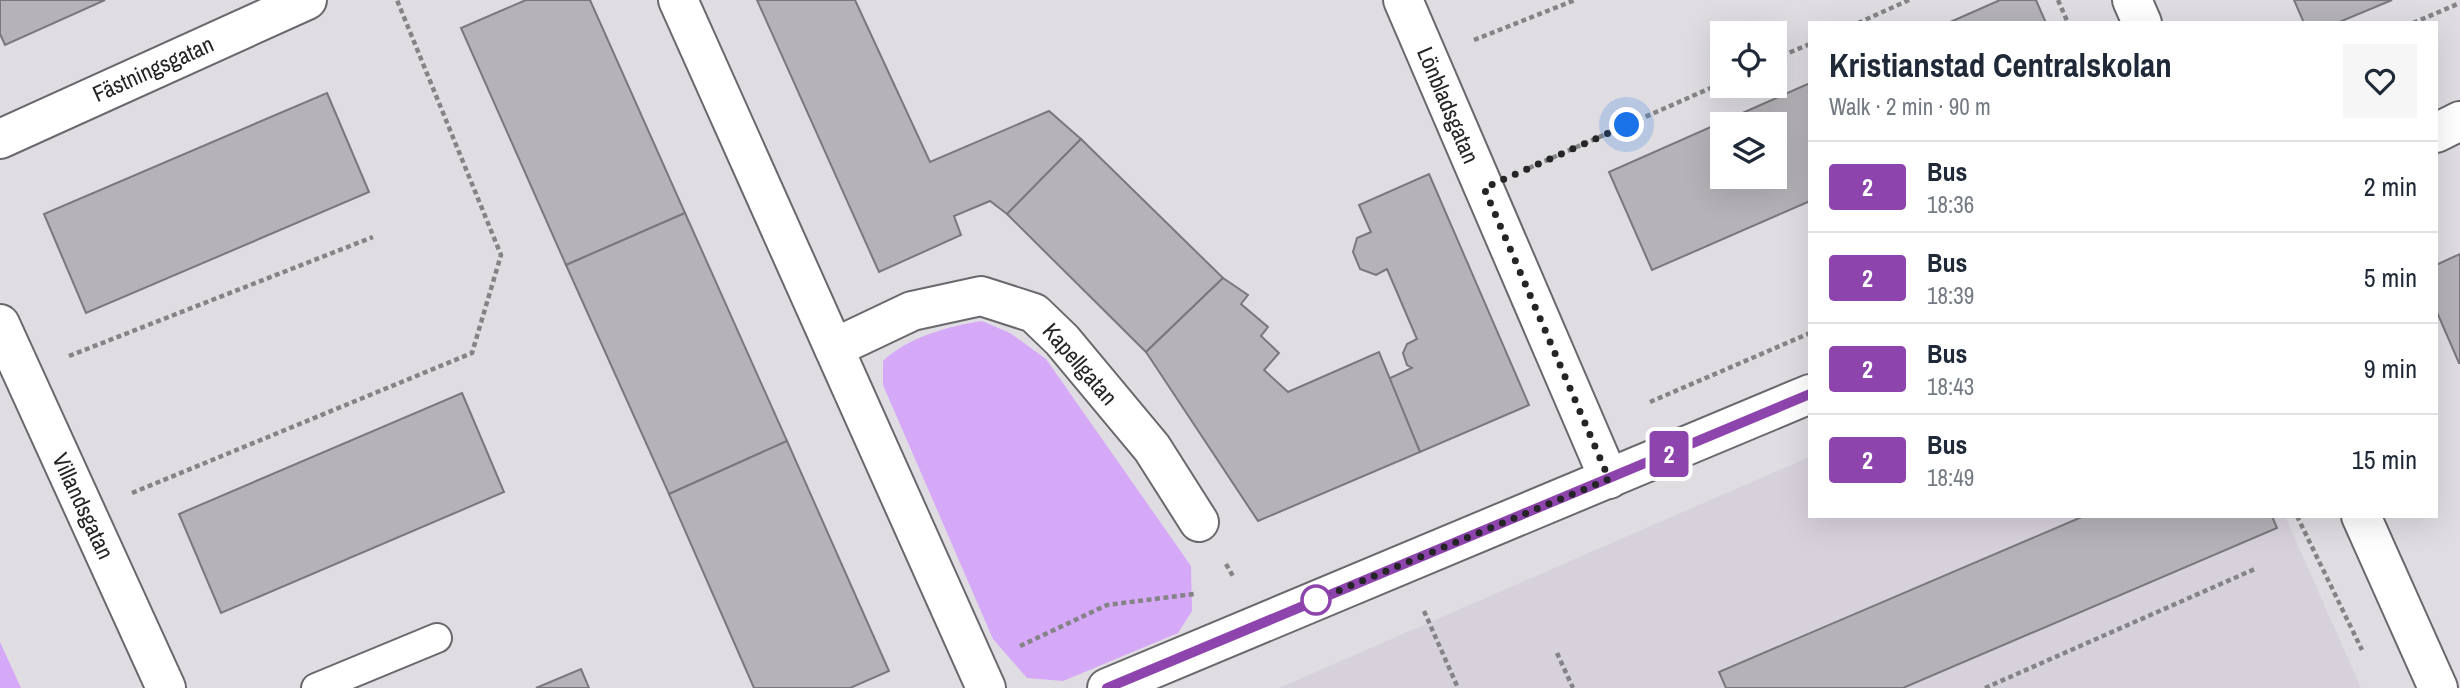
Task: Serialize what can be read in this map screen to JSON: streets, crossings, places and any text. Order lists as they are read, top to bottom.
{
  "streets": {
    "street": [
      "Fästningsgatan",
      "Lönbladsgatan",
      "Kapellgatan",
      "Villandsgatan"
    ]
  },
  "lines": ["bus line 2"],
  "page": {
    "on_map": "2",
    "heading": ["Kristianstad Centralskolan", "Walk · 2 min · 90 m"],
    "list": [
      {
        "mark": "2",
        "name": "Bus",
        "note": "18:36",
        "value": "2 min"
      },
      {
        "mark": "2",
        "name": "Bus",
        "note": "18:39",
        "value": "5 min"
      },
      {
        "mark": "2",
        "name": "Bus",
        "note": "18:43",
        "value": "9 min"
      },
      {
        "mark": "2",
        "name": "Bus",
        "note": "18:49",
        "value": "15 min"
      }
    ]
  }
}
